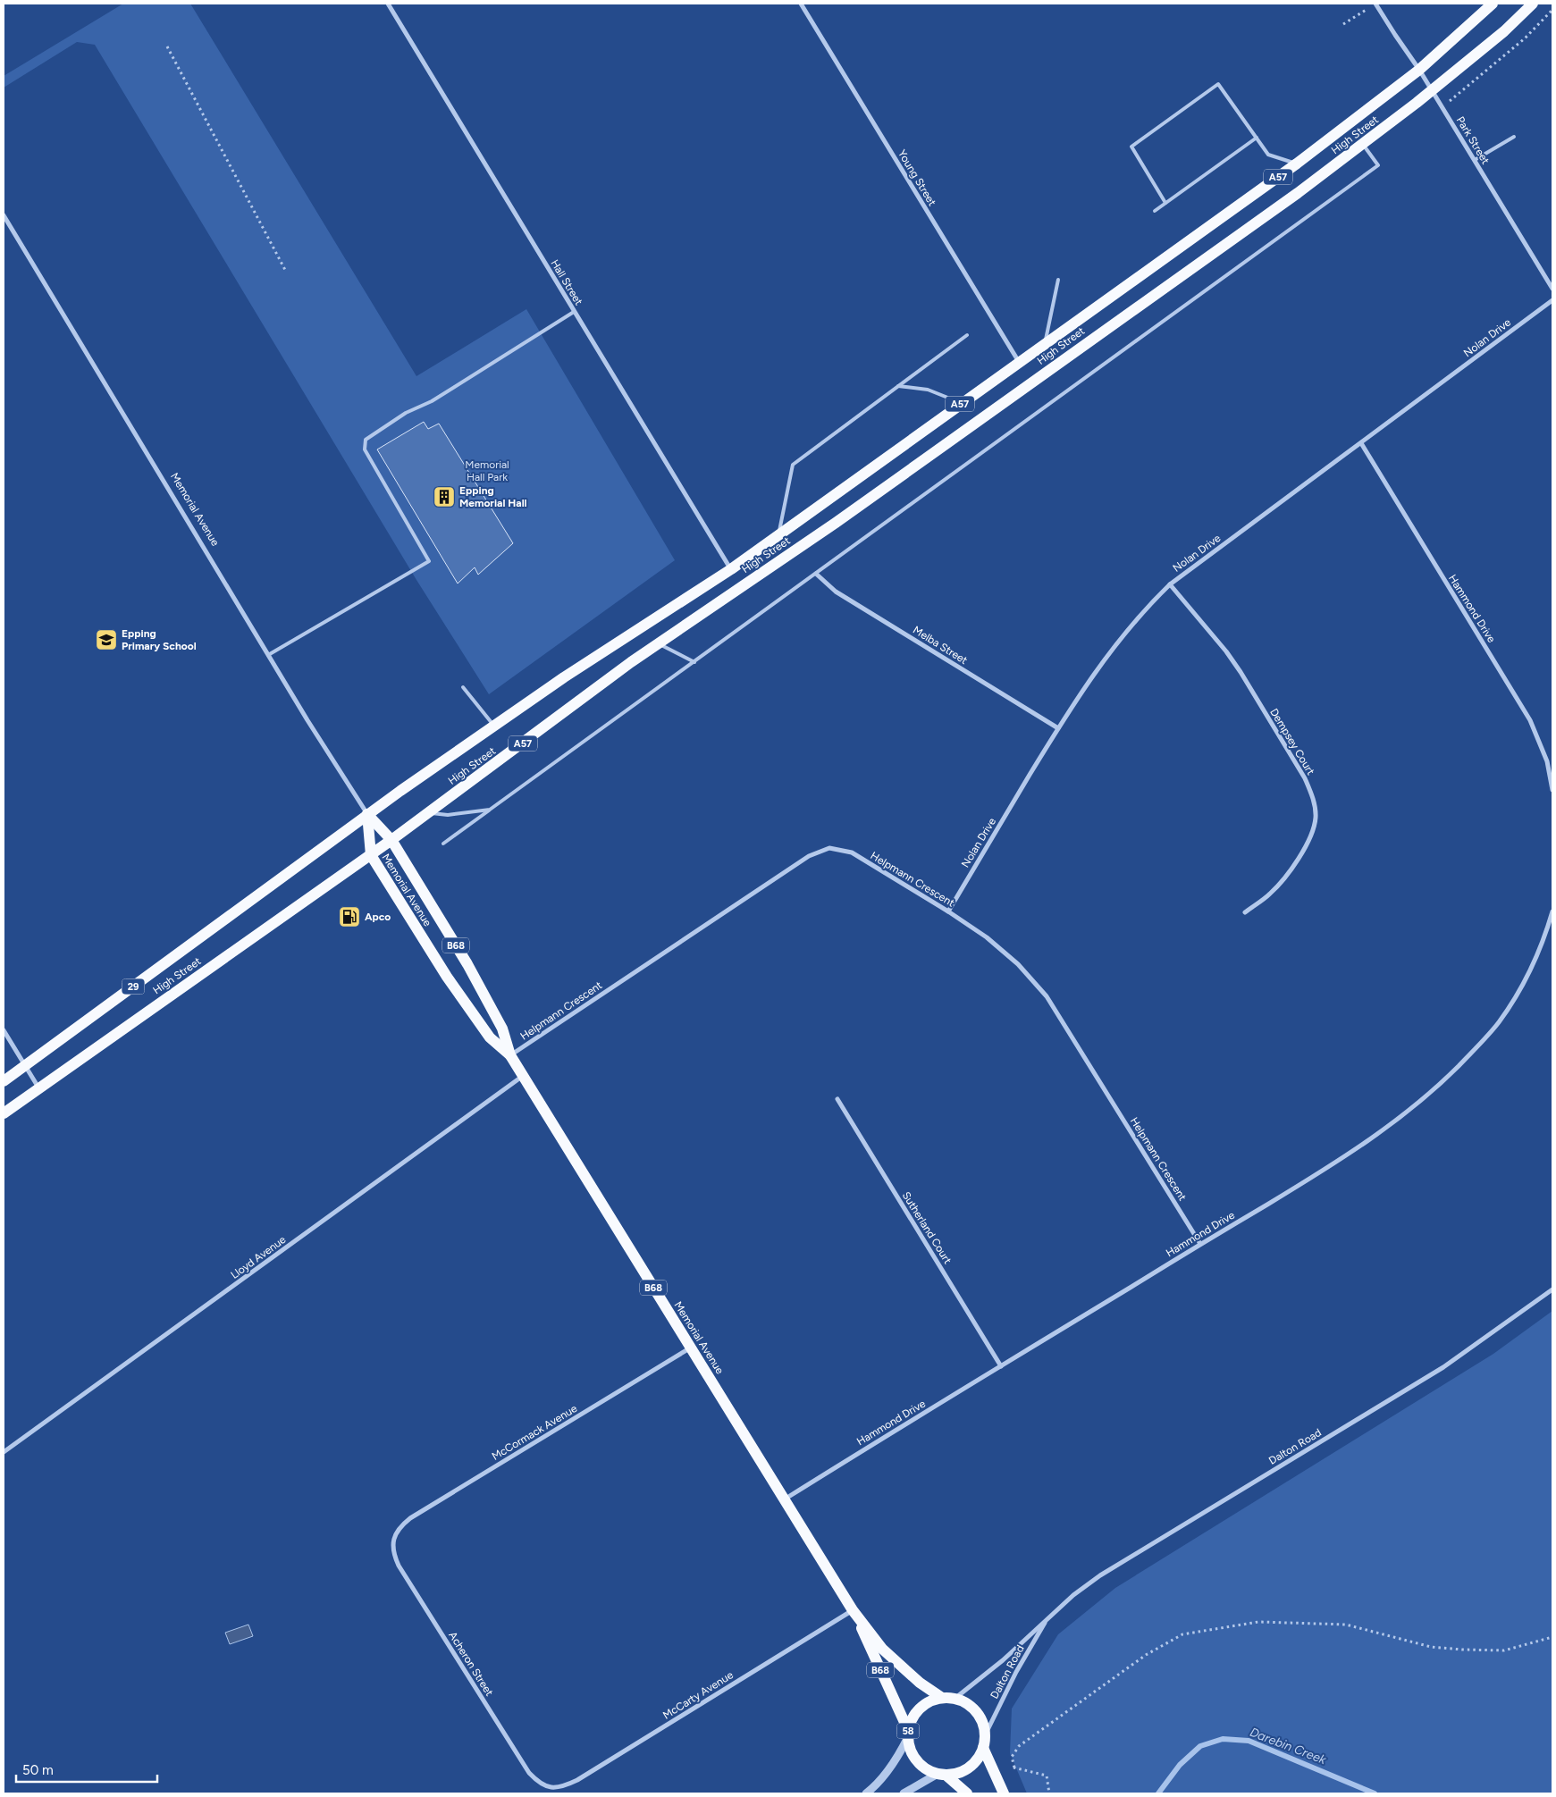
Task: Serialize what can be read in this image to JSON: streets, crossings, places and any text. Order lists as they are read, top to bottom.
{
  "streets": {
    "main road": [
      "High Street",
      "A57",
      "Memorial Avenue",
      "B68",
      "29",
      "58"
    ],
    "street": [
      "Park Street",
      "Young Street",
      "Hall Street",
      "Nolan Drive",
      "Hammond Drive",
      "Melba Street",
      "Dempsey Court",
      "Helpmann Crescent",
      "Sutherland Court",
      "Lloyd Avenue",
      "McCormack Avenue",
      "Dalton Road",
      "Acheron Street",
      "McCarty Avenue"
    ]
  },
  "crossings": [
    ["High Street", "Park Street"],
    ["High Street", "Young Street"],
    ["High Street", "Hall Street"],
    ["High Street", "Memorial Avenue"],
    ["Nolan Drive", "Hammond Drive"],
    ["Nolan Drive", "Melba Street"],
    ["Nolan Drive", "Dempsey Court"],
    ["Nolan Drive", "Helpmann Crescent"],
    ["Memorial Avenue", "Hammond Drive"],
    ["Memorial Avenue", "Helpmann Crescent"],
    ["Memorial Avenue", "Lloyd Avenue"],
    ["Memorial Avenue", "McCormack Avenue"],
    ["Memorial Avenue", "Dalton Road"],
    ["Memorial Avenue", "McCarty Avenue"],
    ["Memorial Avenue", "58"],
    ["Hammond Drive", "Helpmann Crescent"],
    ["Hammond Drive", "Sutherland Court"],
    ["McCormack Avenue", "Acheron Street"],
    ["Dalton Road", "58"],
    ["Acheron Street", "McCarty Avenue"]
  ],
  "water": ["Darebin Creek"],
  "parks": ["Memorial Hall Park"],
  "places": {
    "building": ["Epping Memorial Hall"],
    "school or university": ["Epping Primary School"],
    "fuel station": ["Apco"]
  },
  "scale_bar": "50 m"
}
